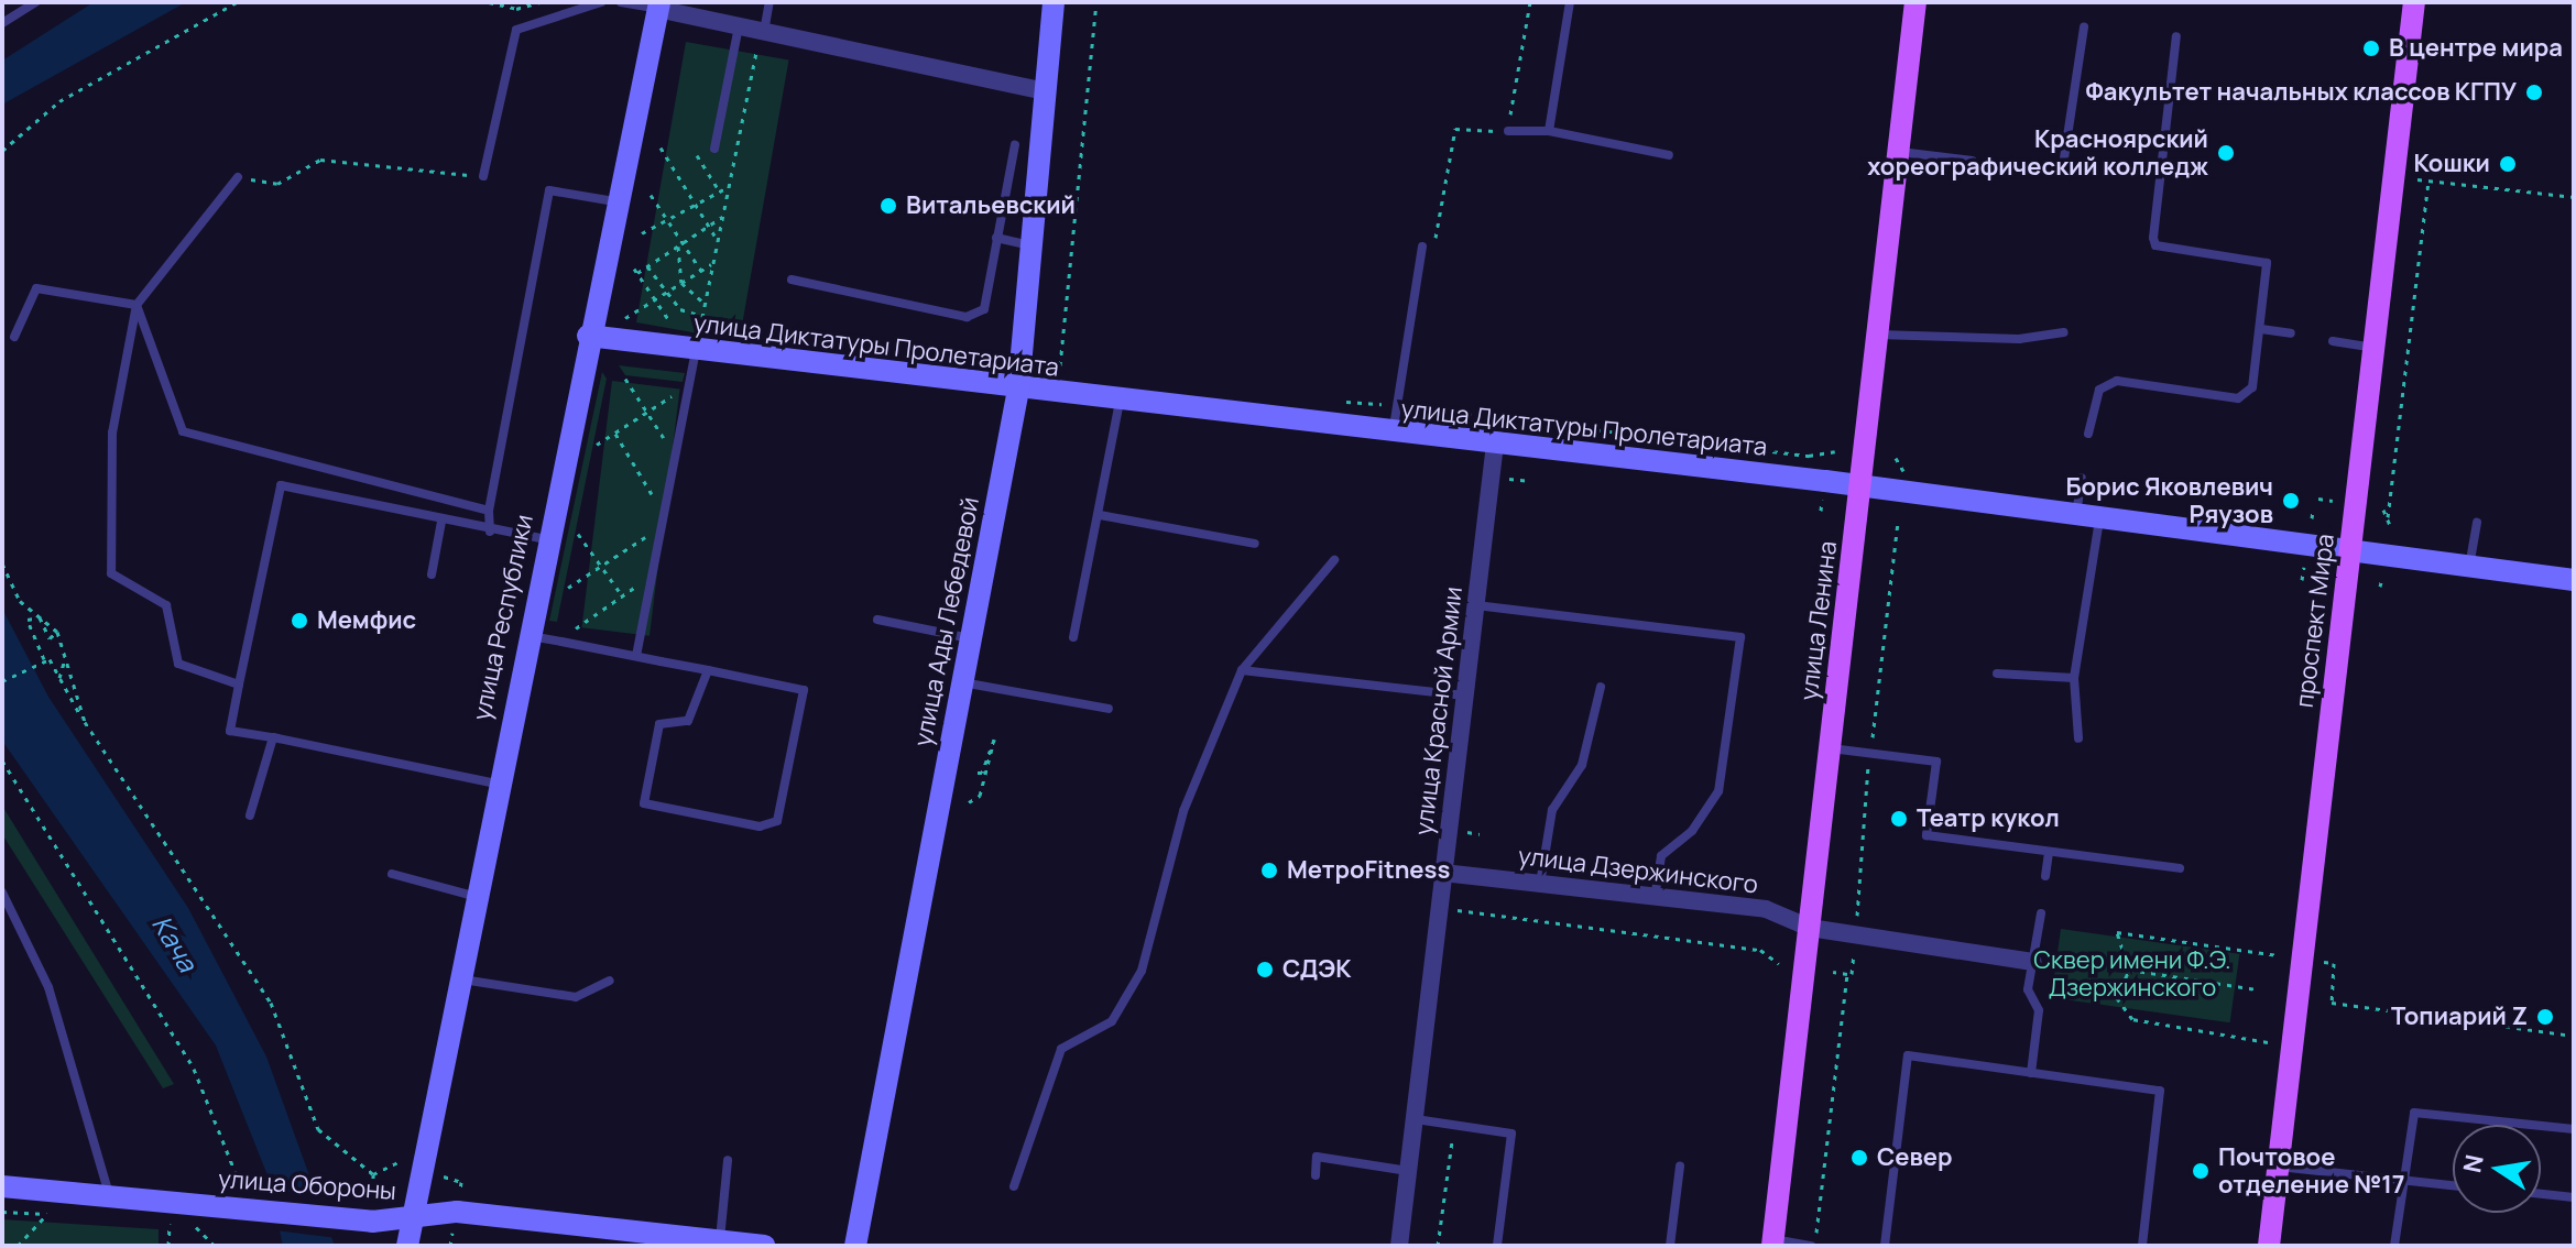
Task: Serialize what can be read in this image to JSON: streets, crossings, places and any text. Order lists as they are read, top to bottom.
{
  "streets": {
    "main road": ["улица Ленина", "проспект Мира"],
    "street": [
      "улица Диктатуры Пролетариата",
      "улица Республики",
      "улица Ады Лебедевой",
      "улица Красной Армии",
      "улица Дзержинского",
      "улица Обороны"
    ]
  },
  "crossings": [
    ["улица Диктатуры Пролетариата", "улица Республики"],
    ["улица Диктатуры Пролетариата", "улица Ленина"],
    ["улица Диктатуры Пролетариата", "проспект Мира"],
    ["улица Диктатуры Пролетариата", "улица Ады Лебедевой"],
    ["улица Диктатуры Пролетариата", "улица Красной Армии"],
    ["улица Республики", "улица Обороны"],
    ["улица Ленина", "улица Дзержинского"],
    ["улица Красной Армии", "улица Дзержинского"]
  ],
  "water": ["Кача"],
  "parks": ["Сквер имени Ф.Э. Дзержинского"],
  "places": [
    "В центре мира",
    "Факультет начальных классов КГПУ",
    "Красноярский хореографический колледж",
    "Кошки",
    "Витальевский",
    "Борис Яковлевич Ряузов",
    "Мемфис",
    "Театр кукол",
    "МетроFitness",
    "СДЭК",
    "Топиарий Z",
    "Север",
    "Почтовое отделение №17"
  ],
  "north": "left"
}
